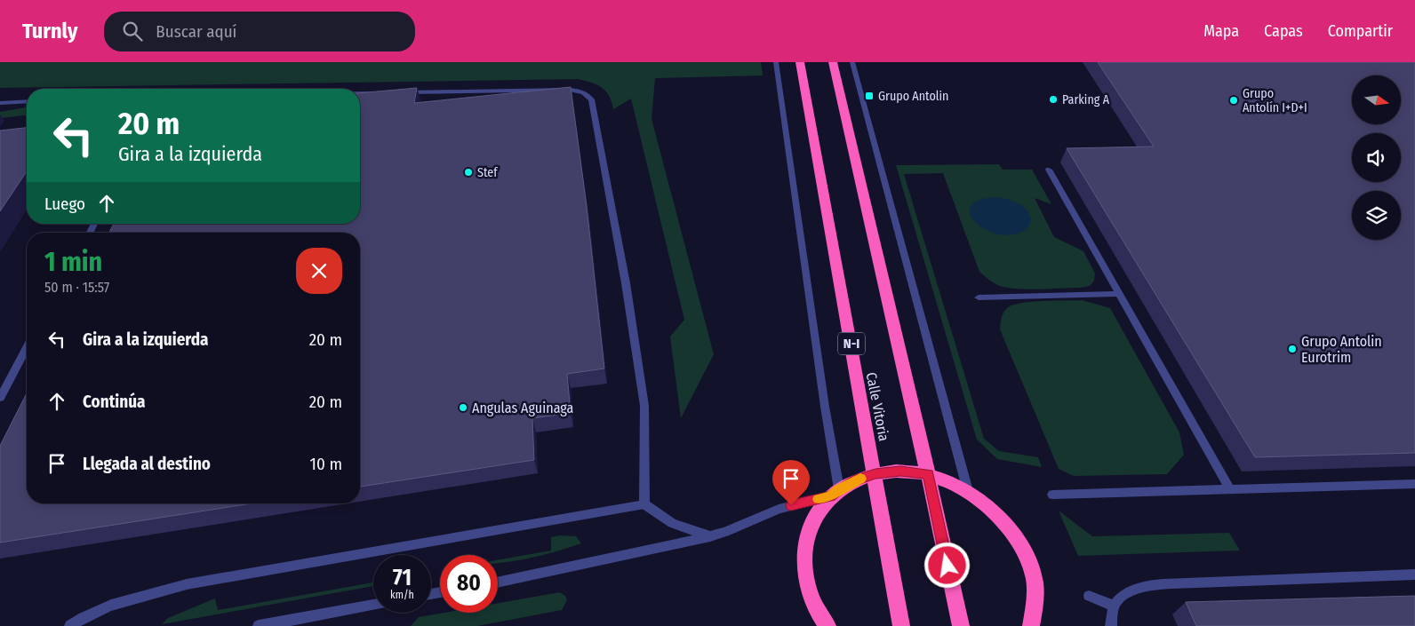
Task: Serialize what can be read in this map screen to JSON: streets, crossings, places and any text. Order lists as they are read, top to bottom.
{
  "streets": {
    "highway": ["N-I", "Calle Vitoria"]
  },
  "places": {
    "transit": ["Grupo Antolin"],
    "other": [
      "Parking A",
      "Grupo Antolín I+D+I",
      "Stef",
      "Grupo Antolin Eurotrim",
      "Angulas Aguinaga"
    ]
  },
  "north": "right",
  "page": {
    "header": "Turnly",
    "search": "Buscar aquí",
    "nav": ["Mapa", "Capas", "Compartir"],
    "turn": ["20 m", "Gira a la izquierda"],
    "then": "Luego",
    "heading": ["1 min", "50 m · 15:57"],
    "list": [
      {
        "name": "Gira a la izquierda",
        "value": "20 m"
      },
      {
        "name": "Continúa",
        "value": "20 m"
      },
      {
        "name": "Llegada al destino",
        "value": "10 m"
      }
    ],
    "speed": "71 km/h",
    "limit": "80"
  }
}
